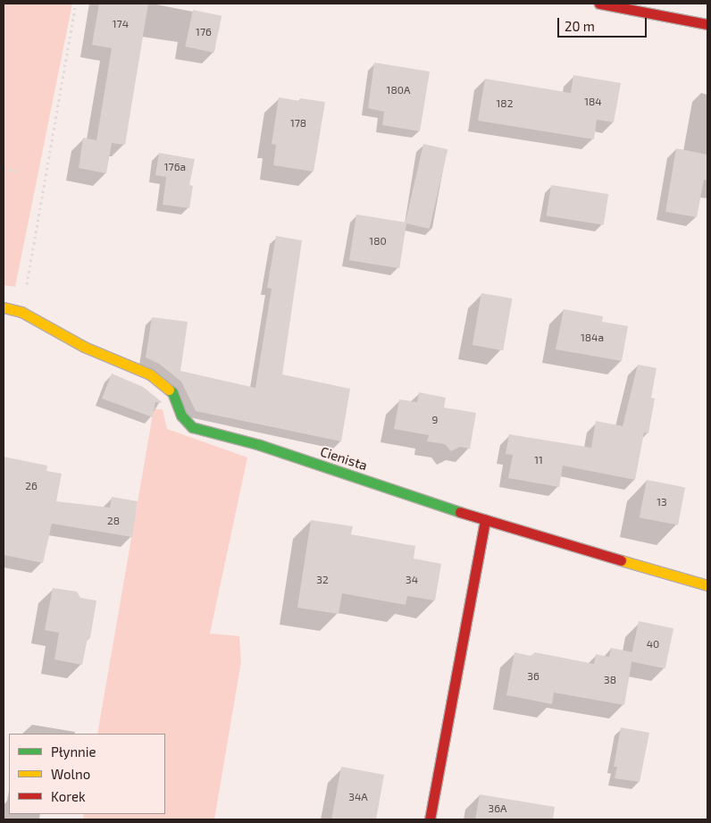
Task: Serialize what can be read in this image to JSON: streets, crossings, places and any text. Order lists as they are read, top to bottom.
{
  "streets": {
    "street": ["Cienista"]
  },
  "house_numbers": [
    "174",
    "176",
    "180A",
    "184",
    "182",
    "178",
    "176a",
    "180",
    "184a",
    "9",
    "11",
    "26",
    "13",
    "28",
    "32",
    "34",
    "40",
    "36",
    "38",
    "34A",
    "36A"
  ],
  "legend": ["Płynnie", "Wolno", "Korek"],
  "scale_bar": "20 m"
}
